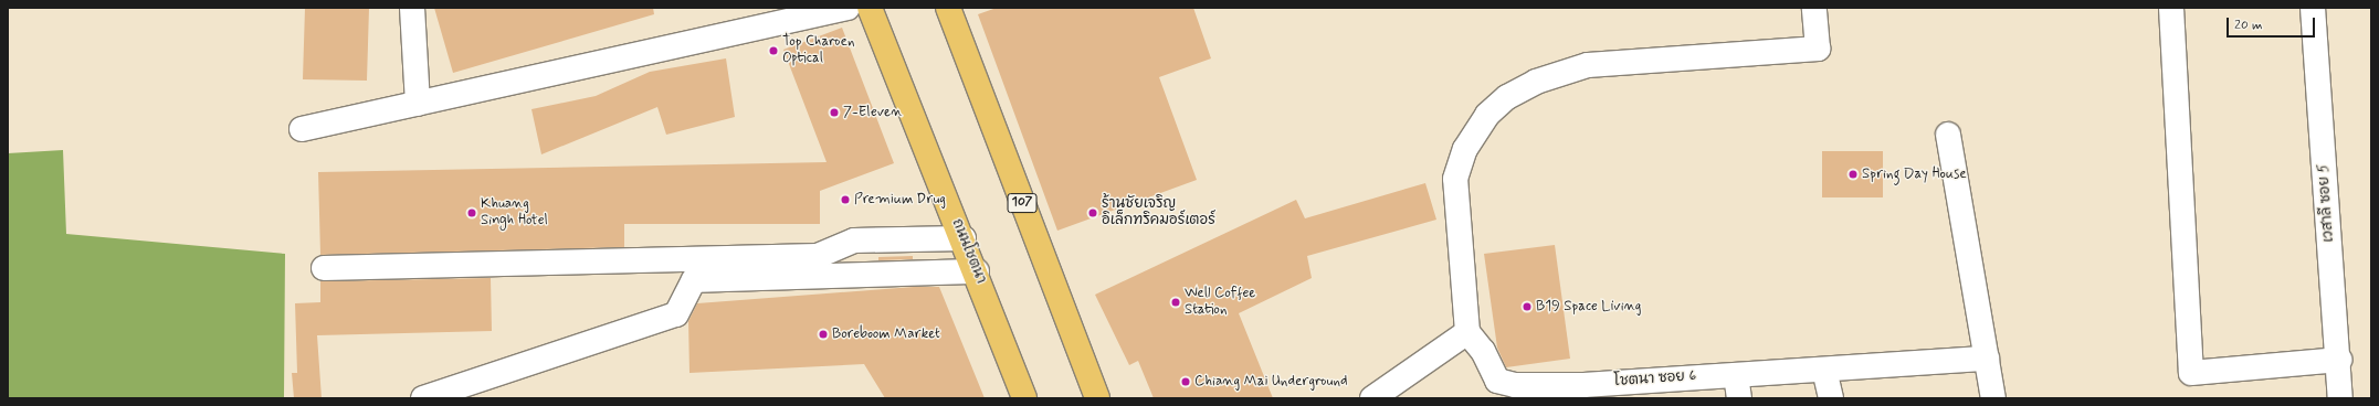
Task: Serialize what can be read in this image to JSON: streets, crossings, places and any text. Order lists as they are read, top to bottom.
{
  "streets": {
    "main road": ["107", "ถนนโชตนา"],
    "street": ["เวสาลี ซอย 5", "โชตนา ซอย 6"]
  },
  "places": [
    "Top Charoen Optical",
    "7-Eleven",
    "Spring Day House",
    "Premium Drug",
    "Khuang Singh Hotel",
    "ร้านชัยเจริญ อิเล็กทริคมอร์เตอร์",
    "Well Coffee Station",
    "B19 Space Living",
    "Boreboom Market",
    "Chiang Mai Underground"
  ],
  "scale_bar": "20 m"
}
